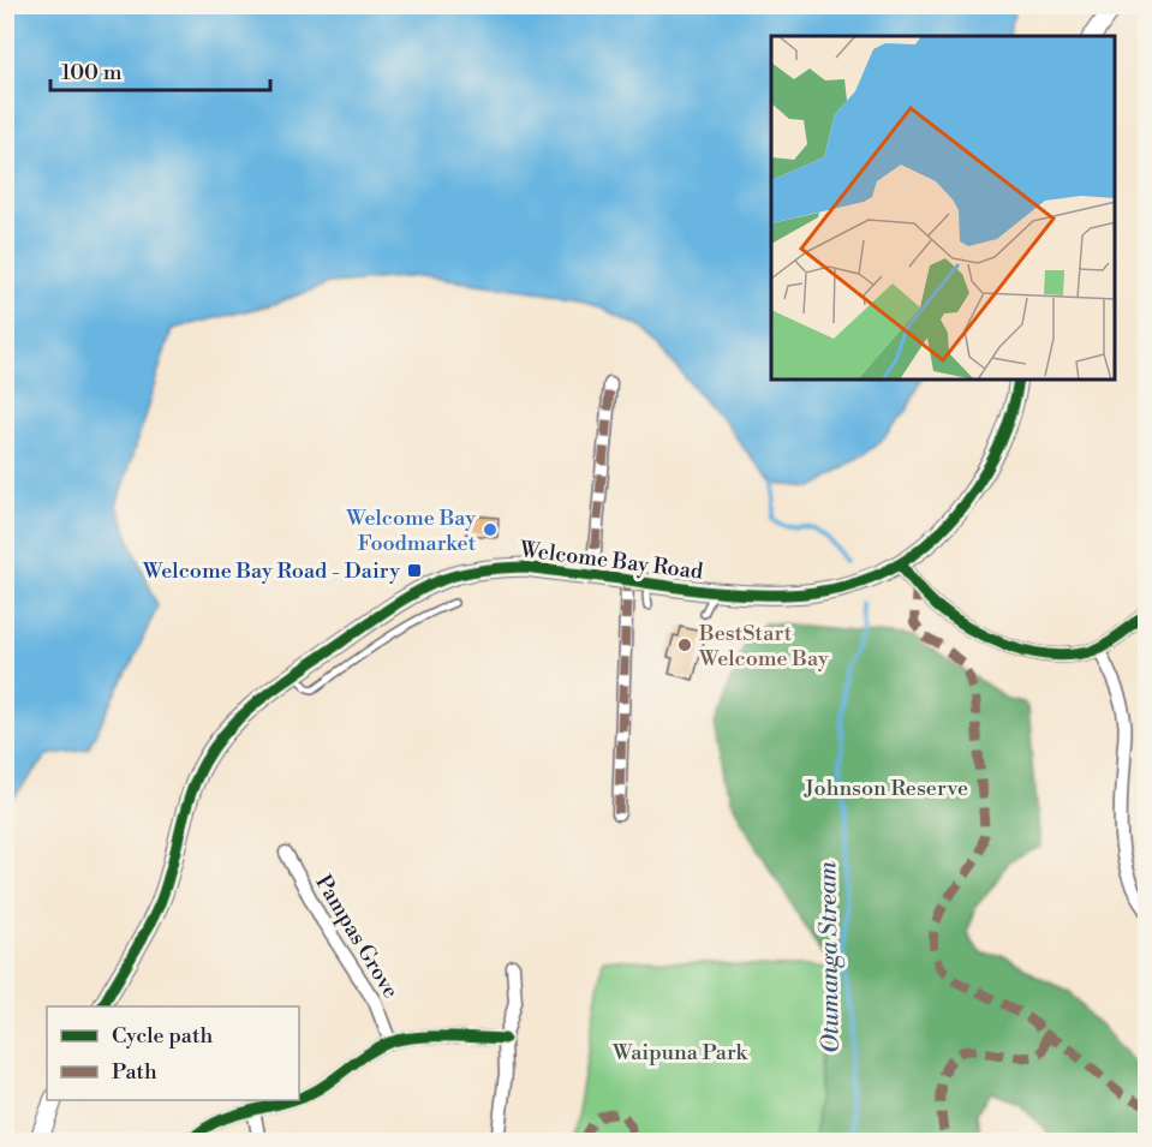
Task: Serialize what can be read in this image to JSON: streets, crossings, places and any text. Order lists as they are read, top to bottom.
{
  "streets": {
    "main road": ["Welcome Bay Road"],
    "street": ["Pampas Grove"]
  },
  "water": ["Otumanga Stream"],
  "parks": ["Johnson Reserve", "Waipuna Park"],
  "places": {
    "other": ["Welcome Bay Foodmarket", "BestStart Welcome Bay"],
    "transit": ["Welcome Bay Road - Dairy"]
  },
  "legend": ["Cycle path", "Path"],
  "scale_bar": "100 m"
}
